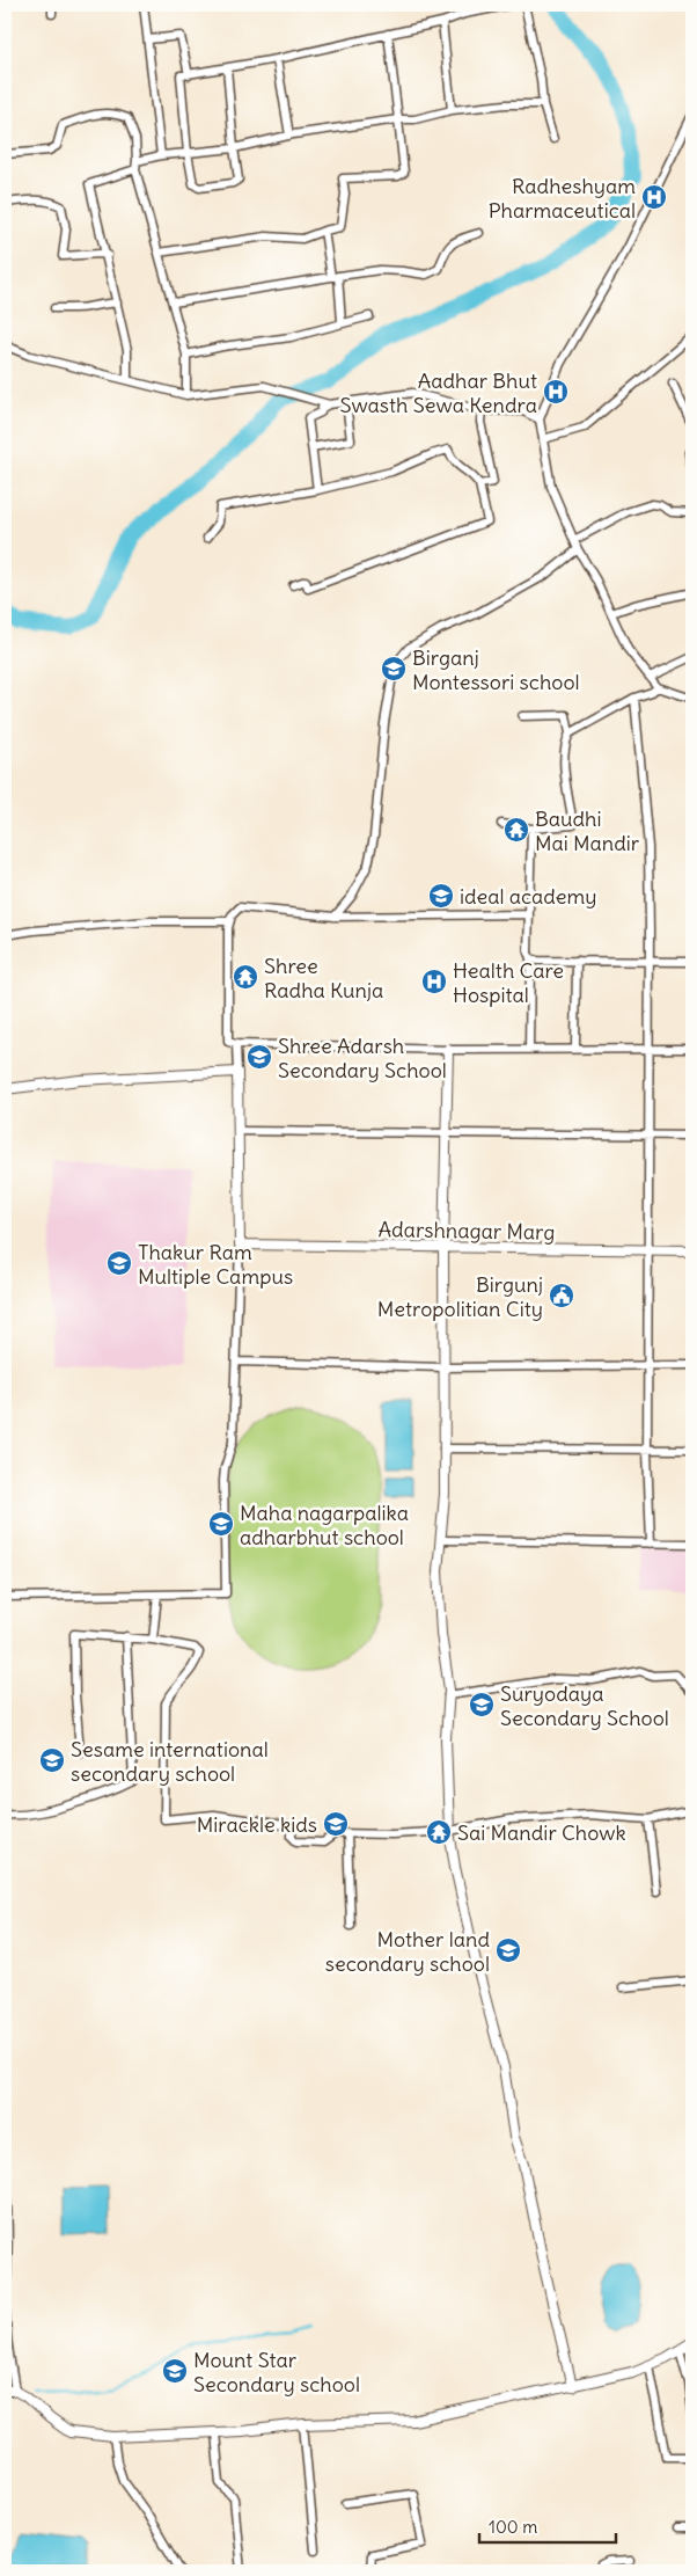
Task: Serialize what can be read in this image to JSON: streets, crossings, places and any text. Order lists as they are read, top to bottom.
{
  "streets": {
    "street": ["Adarshnagar Marg"]
  },
  "places": {
    "hospital": ["Radheshyam Pharmaceutical", "Aadhar Bhut Swasth Sewa Kendra", "Health Care Hospital"],
    "school or university": [
      "Birganj Montessori school",
      "ideal academy",
      "Shree Adarsh Secondary School",
      "Thakur Ram Multiple Campus",
      "Maha nagarpalika adharbhut school",
      "Suryodaya Secondary School",
      "Sesame international secondary school",
      "Mirackle kids",
      "Mother land secondary school",
      "Mount Star Secondary school"
    ],
    "temple": ["Baudhi Mai Mandir", "Shree Radha Kunja", "Sai Mandir Chowk"],
    "public building": ["Birgunj Metropolitian City"]
  },
  "scale_bar": "100 m"
}
